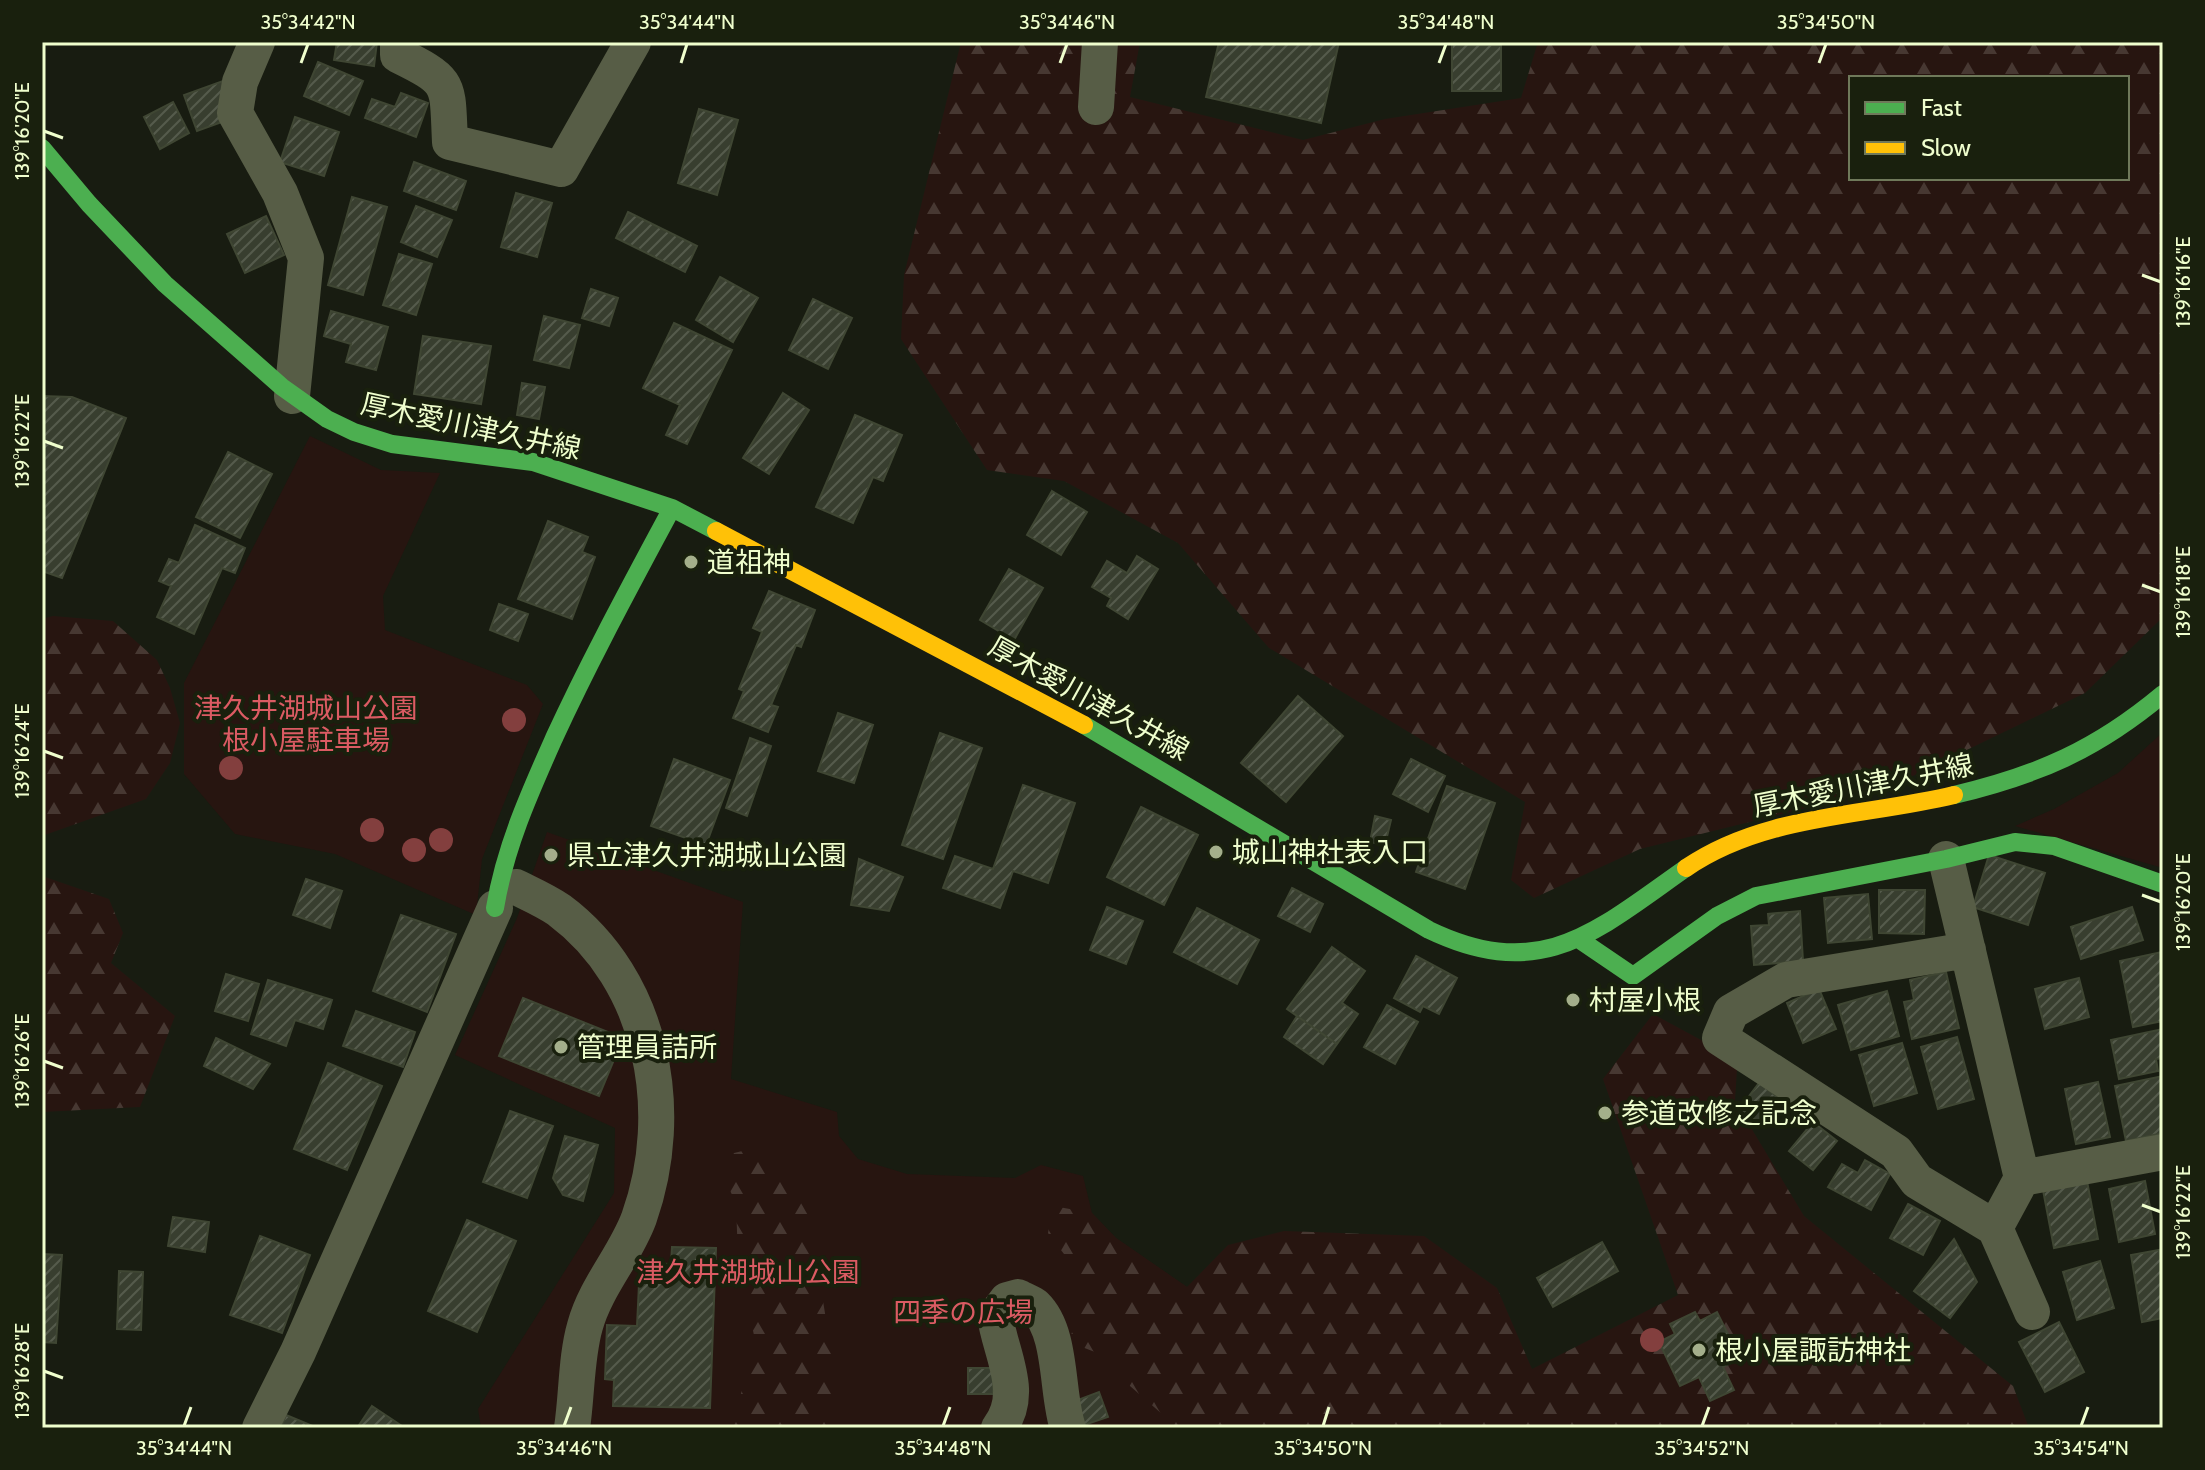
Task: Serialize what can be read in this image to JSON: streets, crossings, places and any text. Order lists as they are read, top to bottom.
{
  "streets": {
    "main road": ["厚木愛川津久井線"]
  },
  "parks": ["津久井湖城山公園 根小屋駐車場", "津久井湖城山公園", "四季の広場"],
  "places": [
    "道祖神",
    "城山神社表入口",
    "県立津久井湖城山公園",
    "村屋小根",
    "管理員詰所",
    "参道改修之記念",
    "根小屋諏訪神社"
  ],
  "legend": ["Fast", "Slow"],
  "coordinates": [
    "35°34'42\"N",
    "35°34'44\"N",
    "35°34'46\"N",
    "35°34'48\"N",
    "35°34'50\"N",
    "139°16'20\"E",
    "139°16'16\"E",
    "139°16'22\"E",
    "139°16'18\"E",
    "139°16'24\"E",
    "139°16'26\"E",
    "139°16'28\"E",
    "35°34'52\"N",
    "35°34'54\"N"
  ]
}
